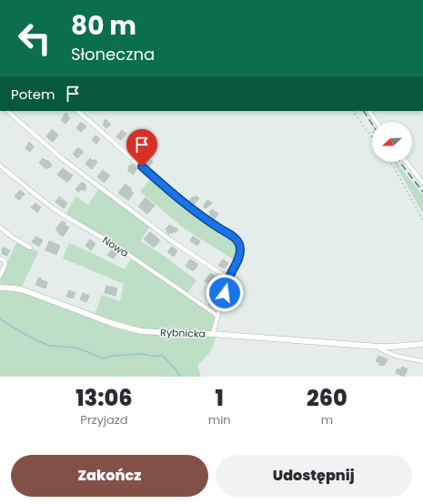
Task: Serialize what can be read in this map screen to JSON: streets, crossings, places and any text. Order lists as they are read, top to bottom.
{
  "streets": {
    "street": ["Nowa", "Rybnicka"]
  },
  "north": "left",
  "page": {
    "turn": ["80 m", "Słoneczna"],
    "then": "Potem",
    "eta": [
      "13:06",
      "Przyjazd",
      "1",
      "min",
      "260",
      "m"
    ],
    "buttons": ["Zakończ", "Udostępnij"]
  }
}
